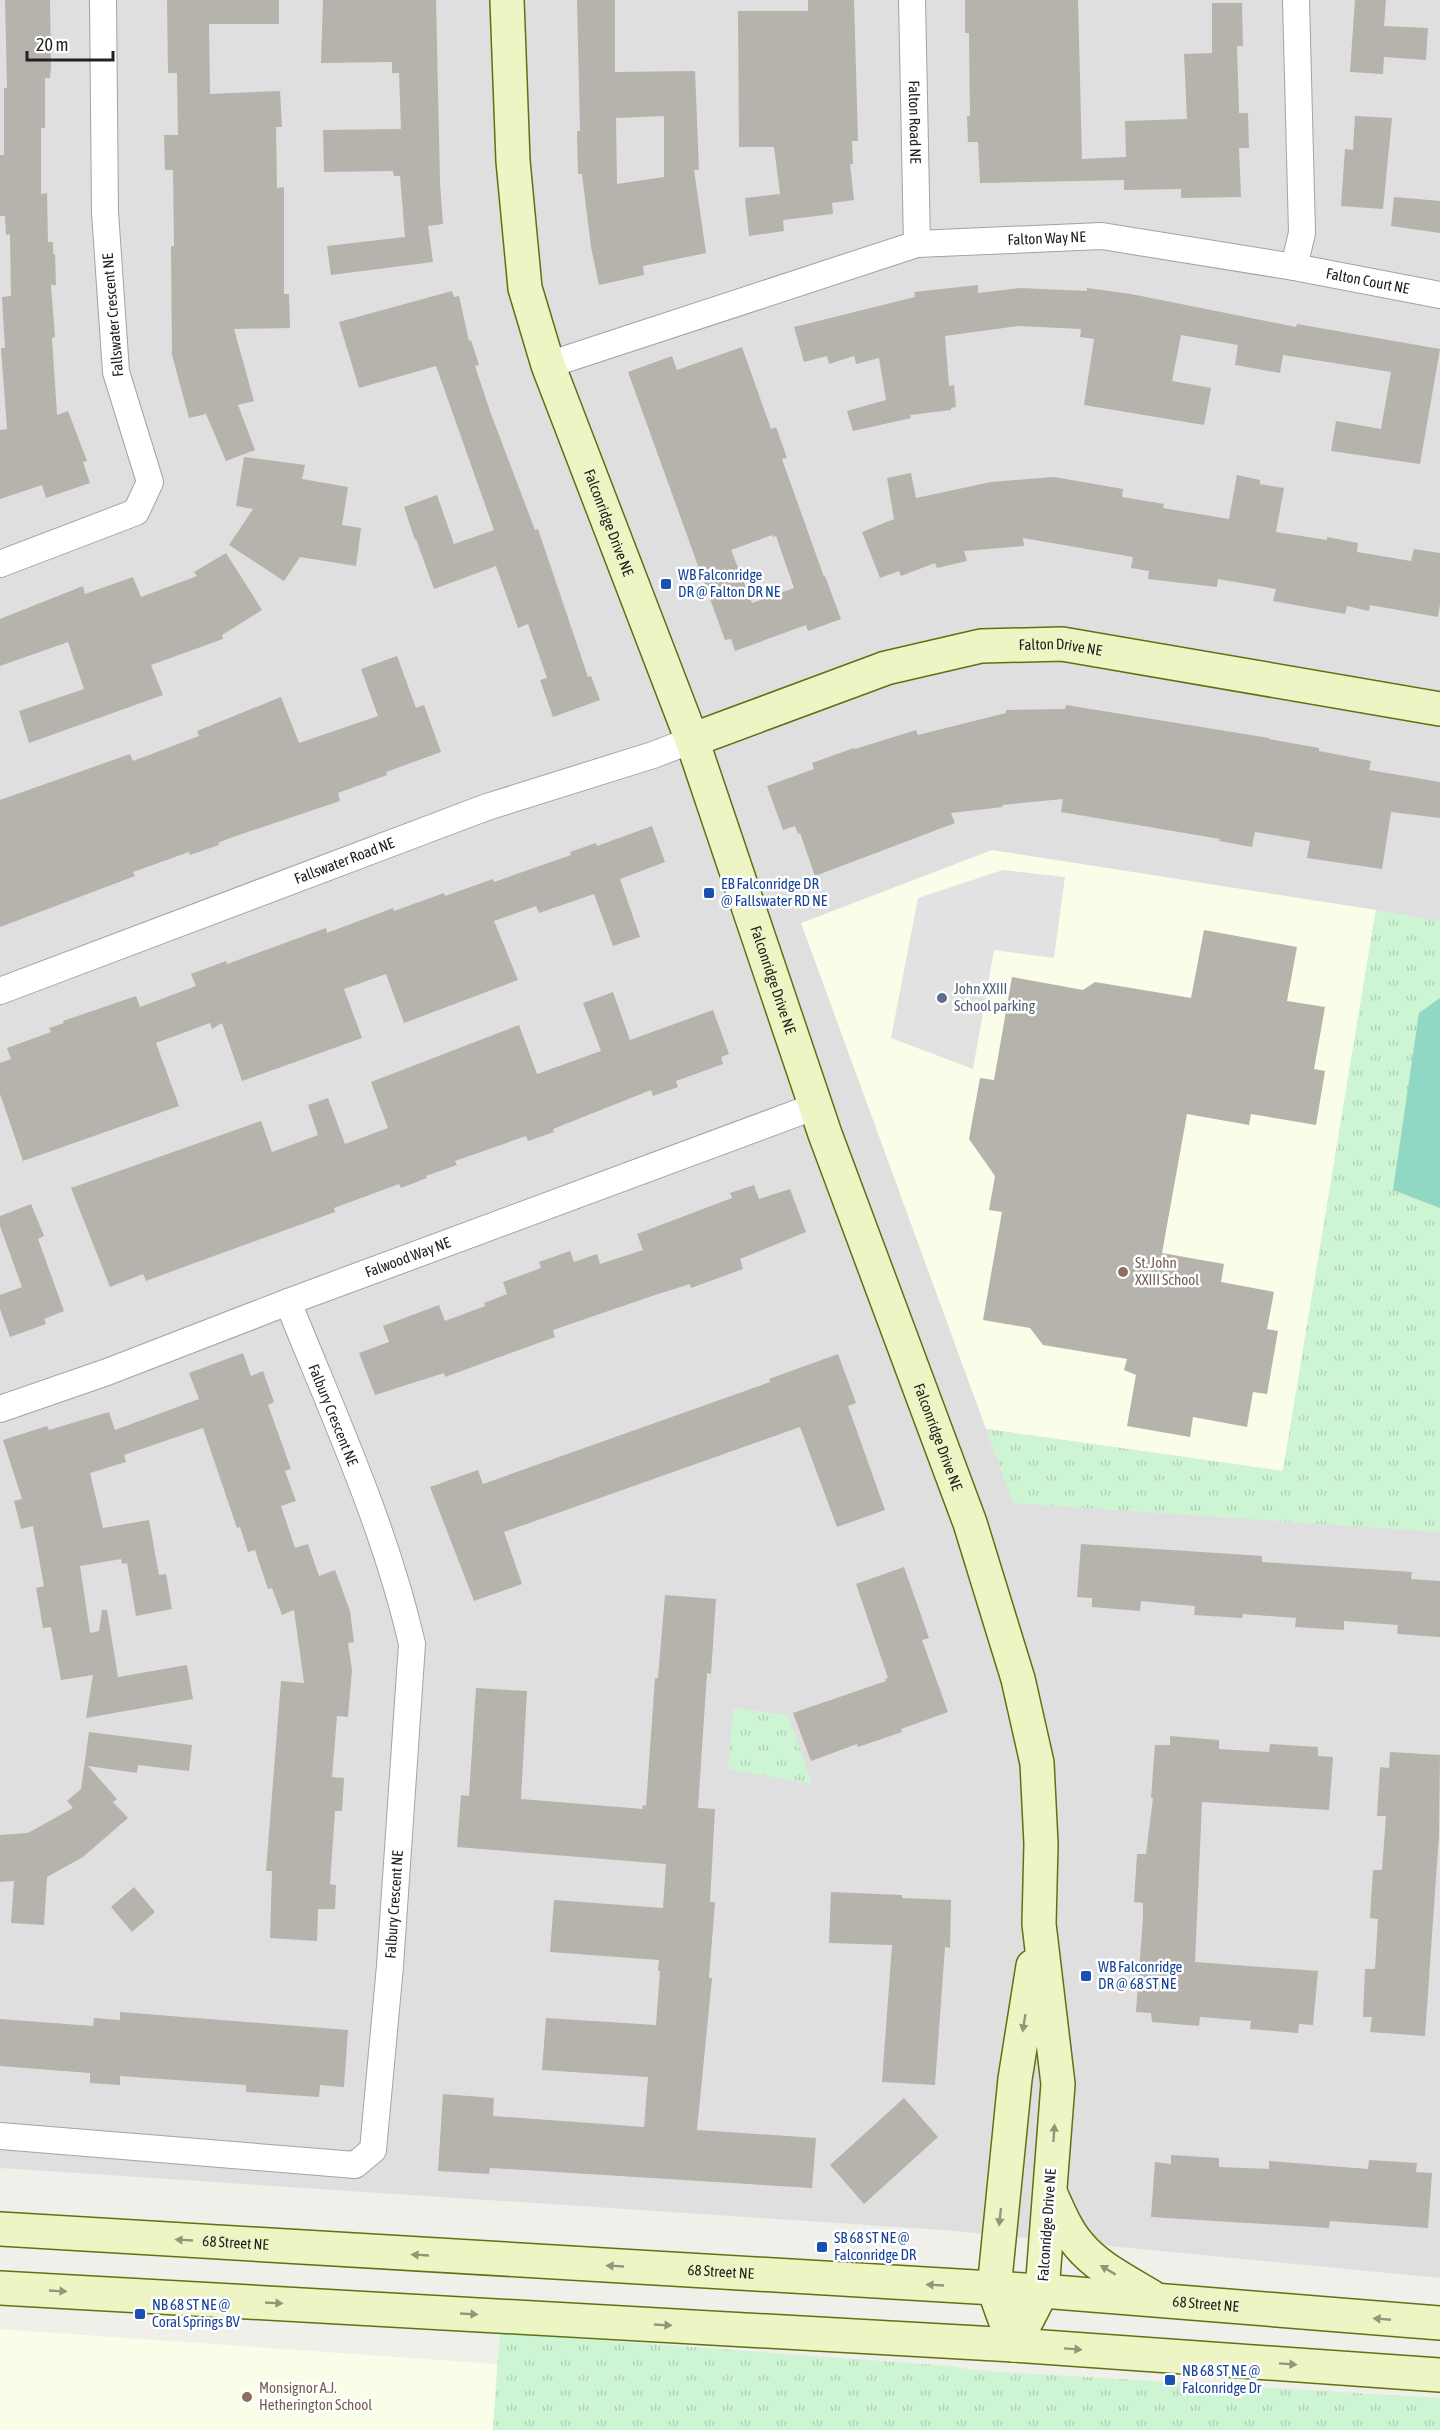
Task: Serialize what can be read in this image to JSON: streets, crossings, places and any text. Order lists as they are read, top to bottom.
{
  "streets": {
    "street": [
      "Falton Road NE",
      "Falton Way NE",
      "Falton Court NE",
      "Fallswater Crescent NE",
      "Falconridge Drive NE",
      "Falton Drive NE",
      "Fallswater Road NE",
      "Falwood Way NE",
      "Falbury Crescent NE",
      "68 Street NE"
    ]
  },
  "crossings": [
    ["Falton Road NE", "Falton Way NE"],
    ["Falton Way NE", "Falton Court NE"],
    ["Falton Way NE", "Falconridge Drive NE"],
    ["Falconridge Drive NE", "Falton Drive NE"],
    ["Falconridge Drive NE", "Fallswater Road NE"],
    ["Falconridge Drive NE", "Falwood Way NE"],
    ["Falconridge Drive NE", "68 Street NE"],
    ["Falton Drive NE", "Fallswater Road NE"],
    ["Falwood Way NE", "Falbury Crescent NE"]
  ],
  "places": {
    "transit": [
      "WB Falconridge DR @ Falton DR NE",
      "EB Falconridge DR @ Fallswater RD NE",
      "WB Falconridge DR @ 68 ST NE",
      "SB 68 ST NE @ Falconridge DR",
      "NB 68 ST NE @ Coral Springs BV",
      "NB 68 ST NE @ Falconridge Dr"
    ],
    "other": ["John XXIII School parking", "St. John XXIII School", "Monsignor A.J. Hetherington School"]
  },
  "scale_bar": "20 m"
}
